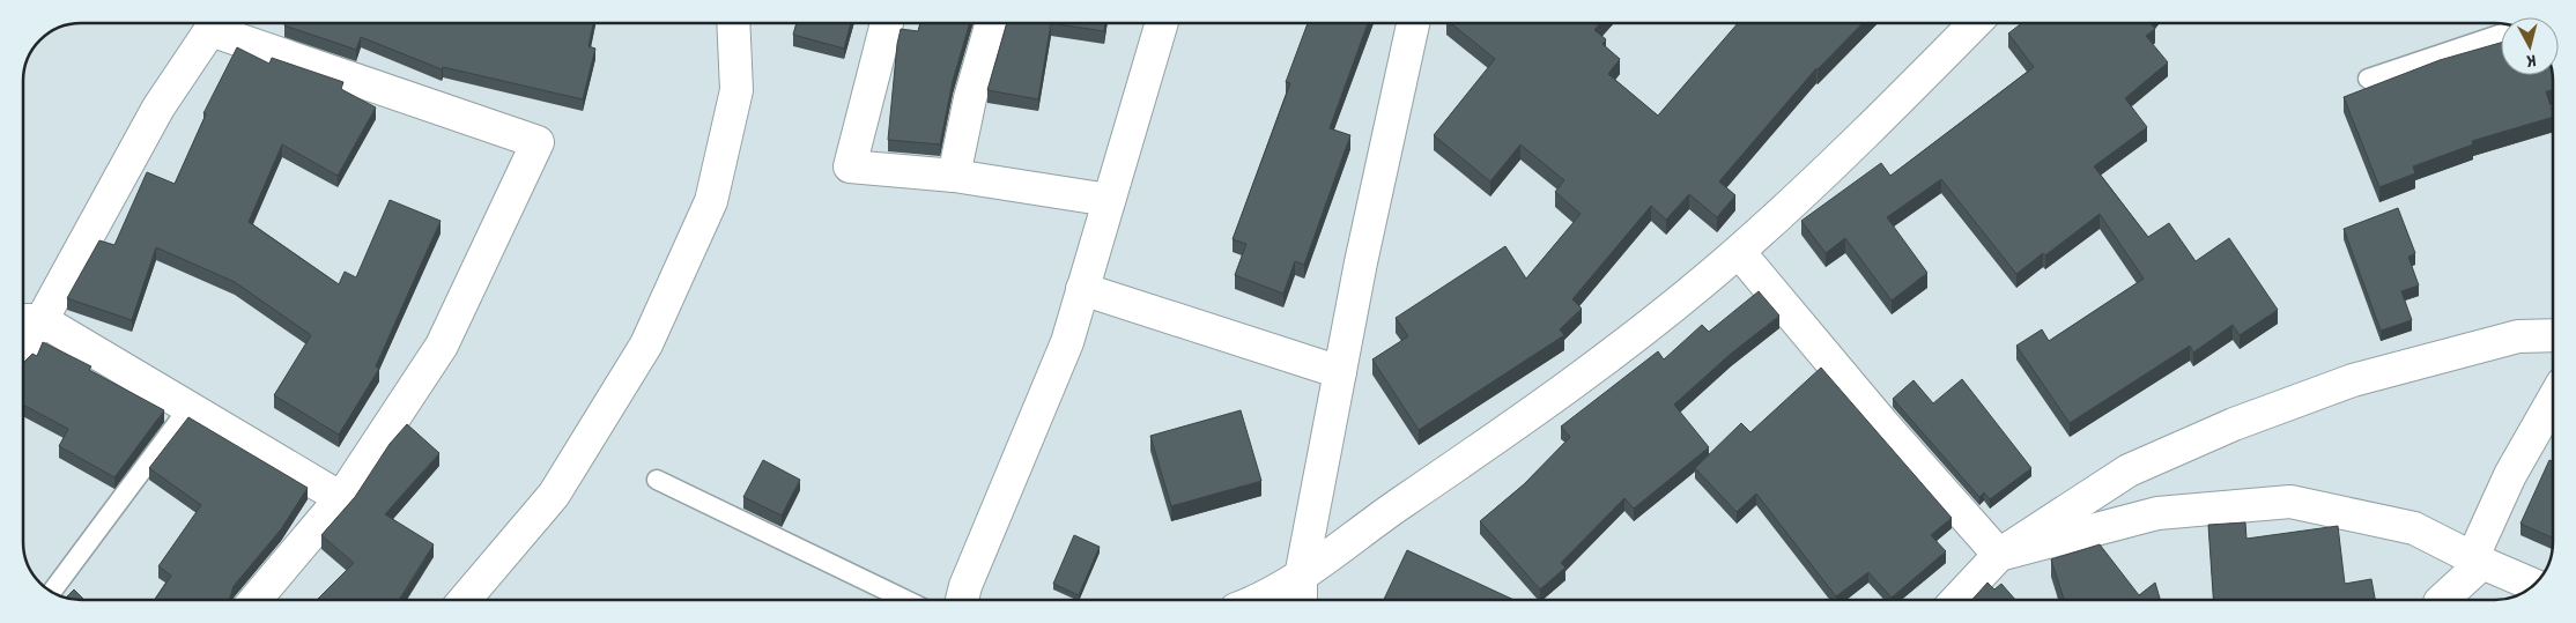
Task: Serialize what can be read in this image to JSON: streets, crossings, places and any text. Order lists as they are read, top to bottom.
{
  "north": "bottom"
}
